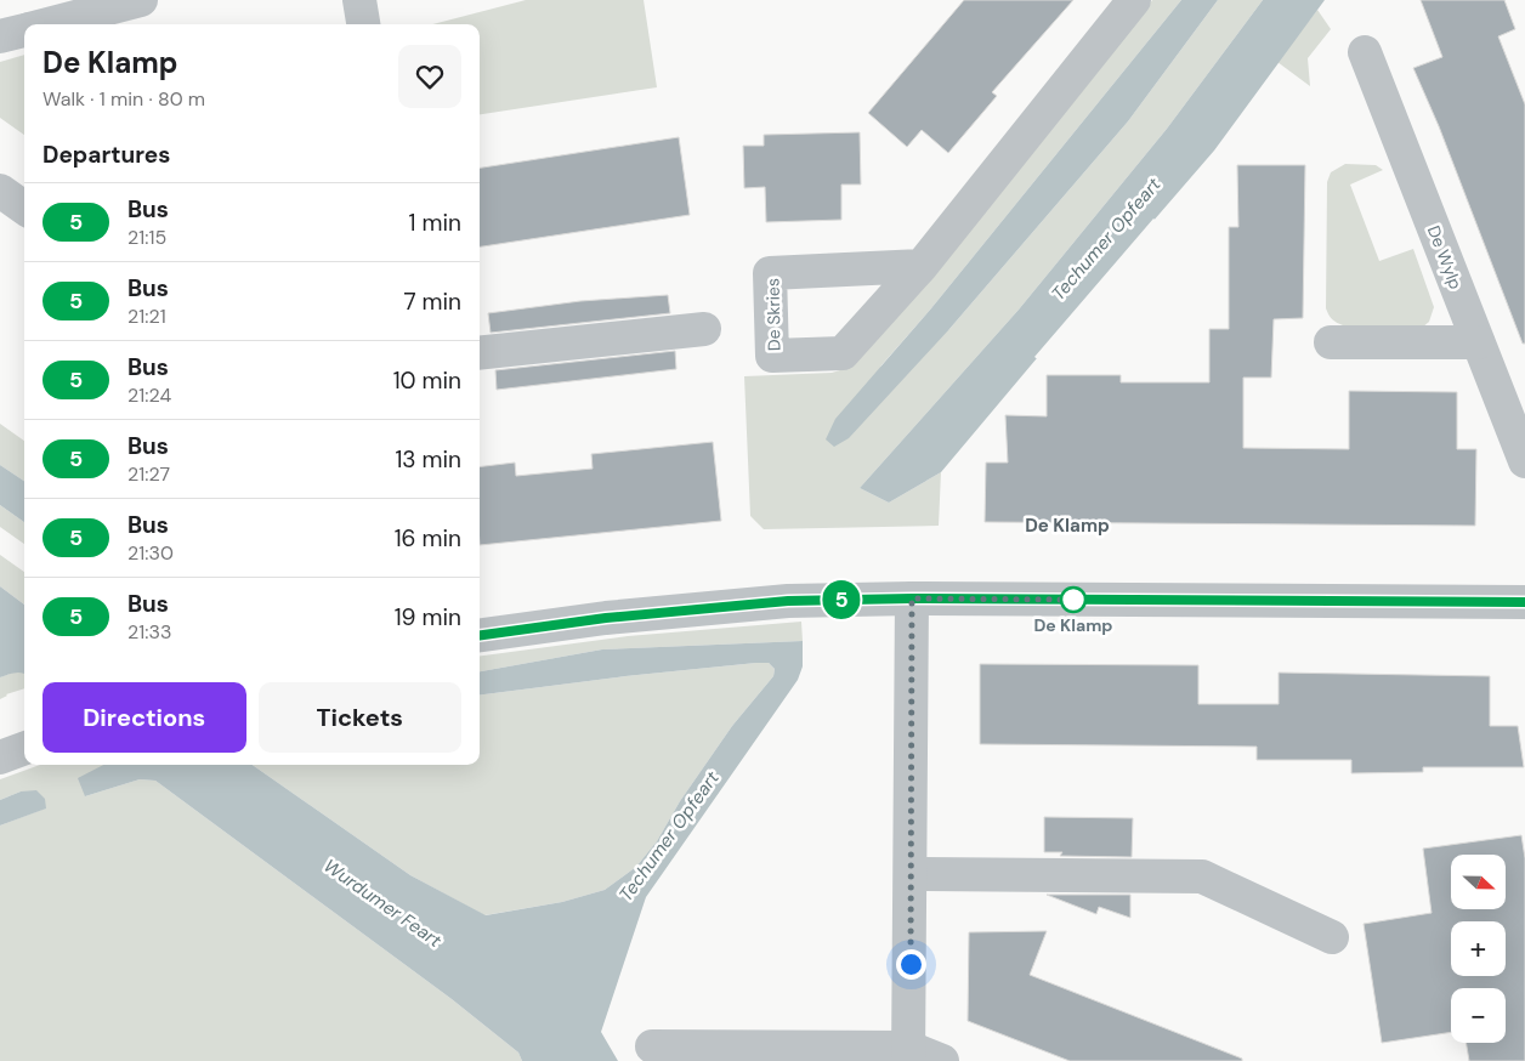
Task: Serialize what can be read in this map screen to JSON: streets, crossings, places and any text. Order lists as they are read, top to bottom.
{
  "streets": {
    "street": ["De Wylp", "De Skries"]
  },
  "districts": ["De Klamp"],
  "water": ["Techumer Opfeart", "Wurdumer Feart"],
  "places": ["De Klamp"],
  "lines": ["bus line 5"],
  "north": "right",
  "page": {
    "on_map": "5",
    "heading": [
      ["De Klamp", "Walk · 1 min · 80 m"],
      "Departures"
    ],
    "list": [
      {
        "mark": "5",
        "name": "Bus",
        "note": "21:15",
        "value": "1 min"
      },
      {
        "mark": "5",
        "name": "Bus",
        "note": "21:21",
        "value": "7 min"
      },
      {
        "mark": "5",
        "name": "Bus",
        "note": "21:24",
        "value": "10 min"
      },
      {
        "mark": "5",
        "name": "Bus",
        "note": "21:27",
        "value": "13 min"
      },
      {
        "mark": "5",
        "name": "Bus",
        "note": "21:30",
        "value": "16 min"
      },
      {
        "mark": "5",
        "name": "Bus",
        "note": "21:33",
        "value": "19 min"
      }
    ],
    "buttons": ["Directions", "Tickets"],
    "map_buttons": ["+", "−"]
  }
}
